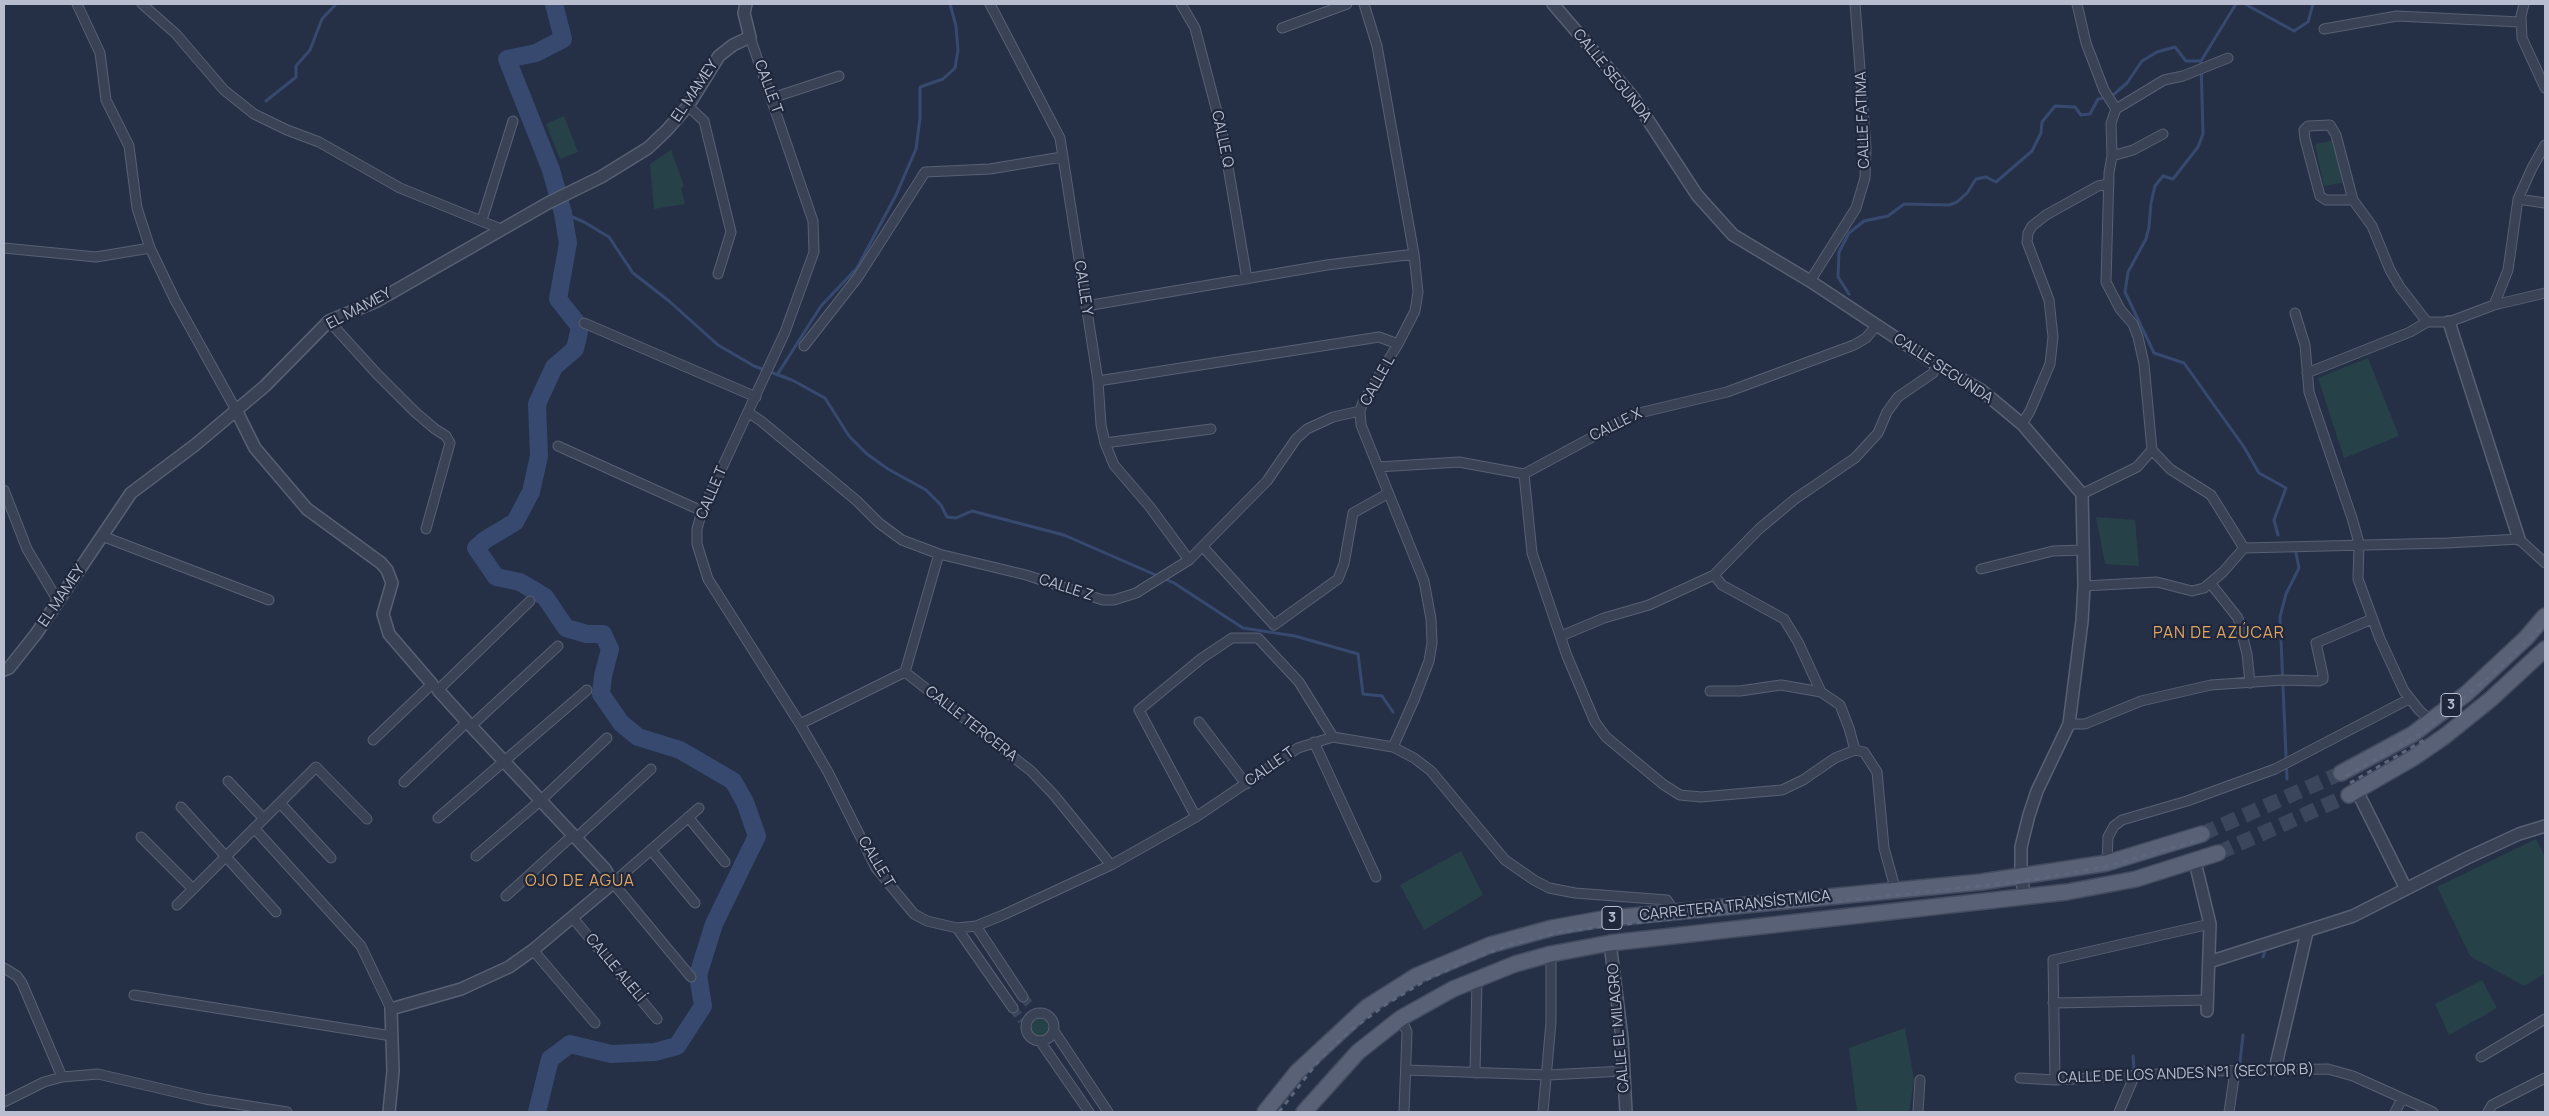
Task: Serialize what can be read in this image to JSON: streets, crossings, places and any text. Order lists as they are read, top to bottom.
{
  "streets": {
    "main road": ["3", "CARRETERA TRANSÍSTMICA"],
    "street": [
      "CALLE SEGUNDA",
      "CALLE T",
      "EL MAMEY",
      "CALLE FATIMA",
      "CALLE Q",
      "CALLE Y",
      "CALLE L",
      "CALLE X",
      "CALLE Z",
      "CALLE TERCERA",
      "CALLE ALELÍ",
      "CALLE EL MILAGRO",
      "CALLE DE LOS ANDES N°1 (SECTOR B)"
    ]
  },
  "crossings": [
    ["CALLE SEGUNDA", "CALLE FATIMA"],
    ["CALLE SEGUNDA", "CALLE X"],
    ["CALLE T", "EL MAMEY"],
    ["CALLE T", "CALLE L"],
    ["CALLE T", "CALLE Z"],
    ["CALLE T", "CALLE TERCERA"],
    ["CALLE T", "CARRETERA TRANSÍSTMICA"],
    ["CALLE Y", "CALLE Z"],
    ["CALLE L", "CALLE Z"],
    ["CARRETERA TRANSÍSTMICA", "CALLE EL MILAGRO"]
  ],
  "districts": ["PAN DE AZÚCAR", "OJO DE AGUA"]
}
